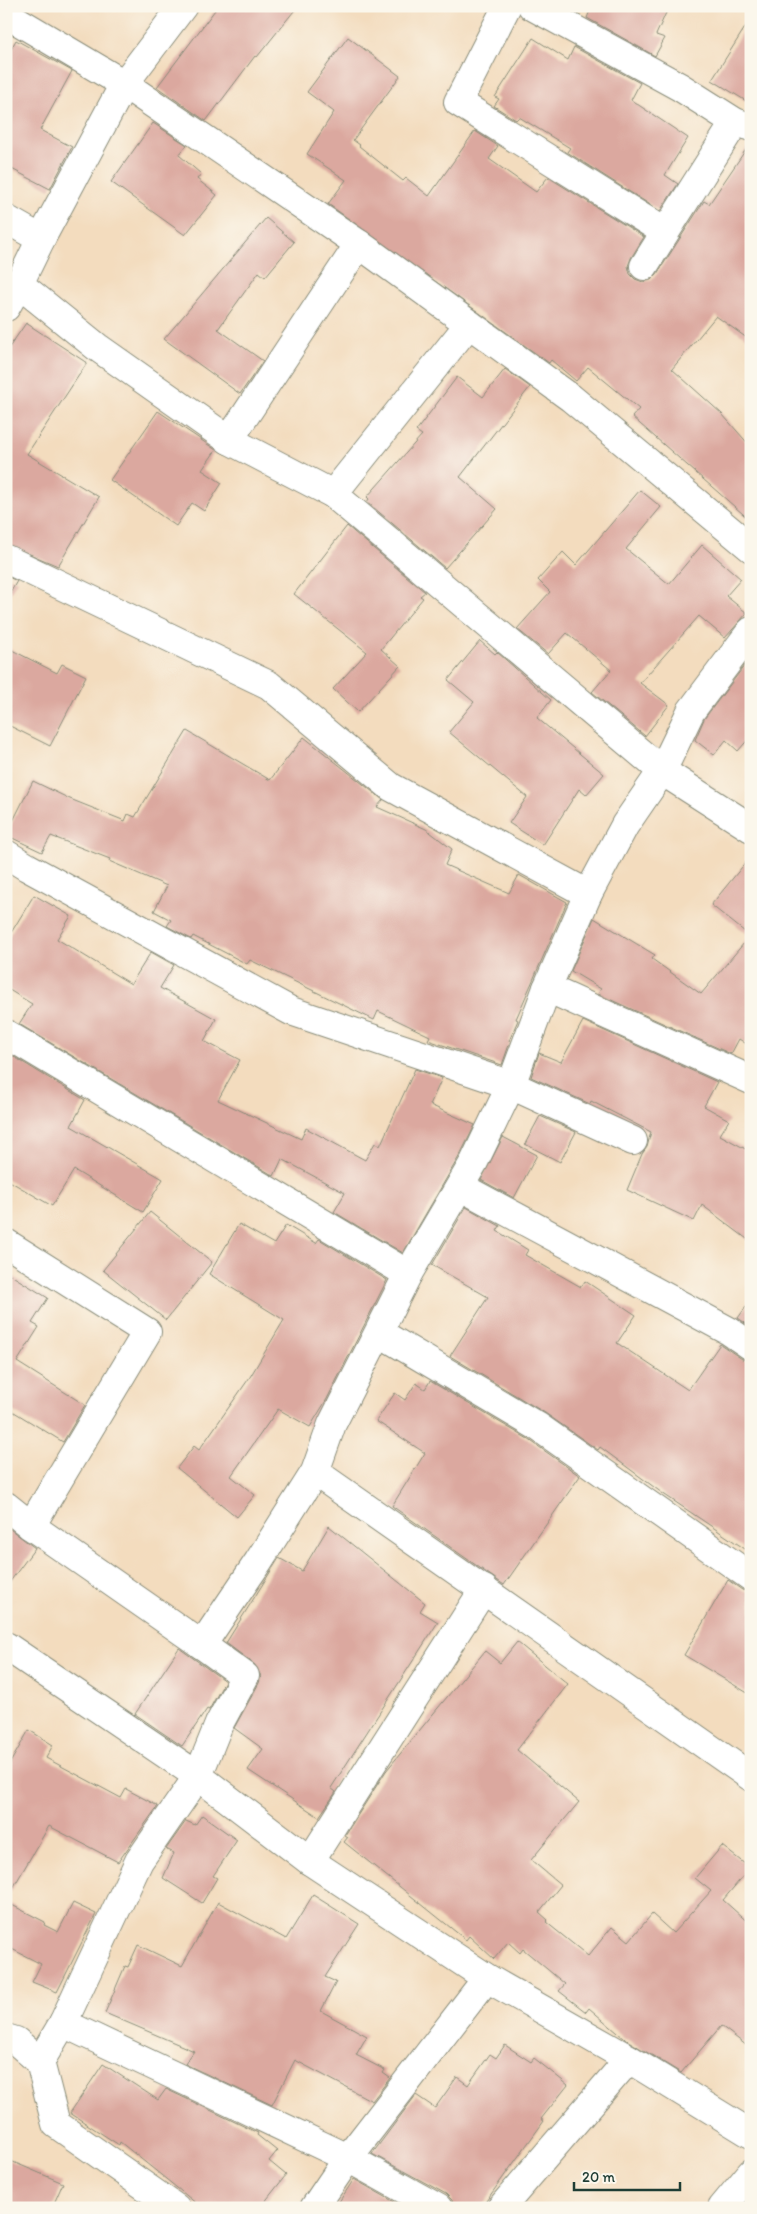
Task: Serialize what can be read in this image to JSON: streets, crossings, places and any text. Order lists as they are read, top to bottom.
{
  "scale_bar": "20 m"
}
